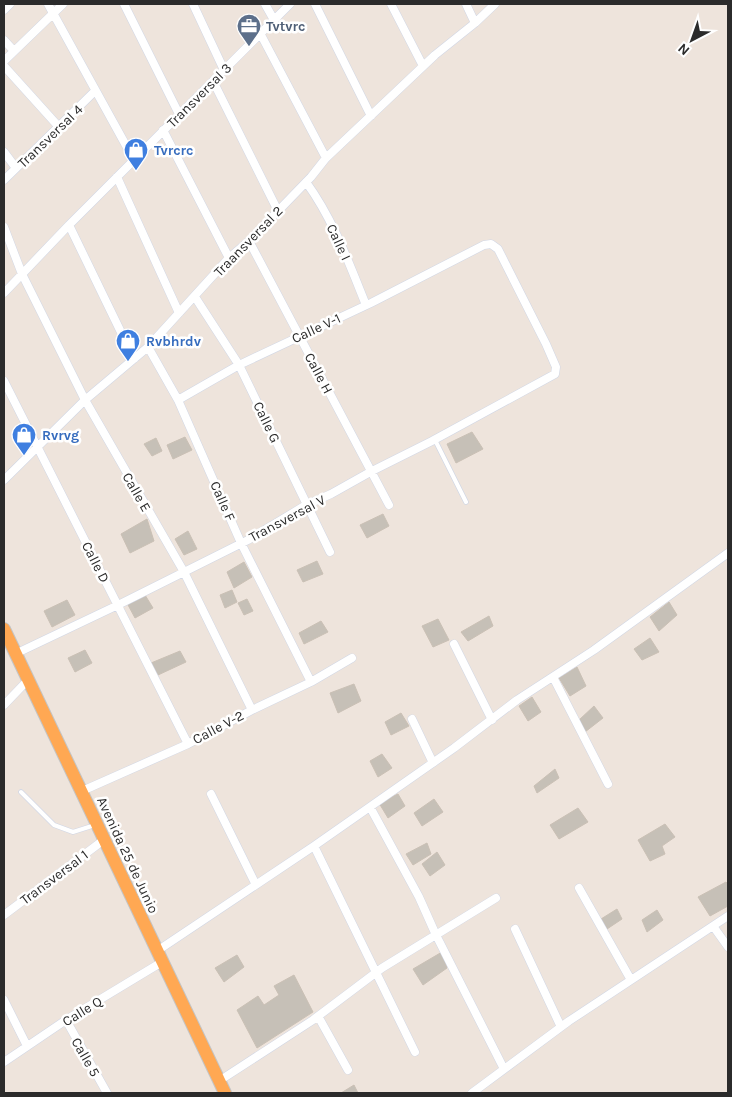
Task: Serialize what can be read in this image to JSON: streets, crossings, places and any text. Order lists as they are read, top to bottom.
{
  "streets": {
    "highway": ["Avenida 25 de Junio"],
    "street": [
      "Transversal 3",
      "Transversal 4",
      "Traansversal 2",
      "Calle I",
      "Calle V-1",
      "Calle H",
      "Calle G",
      "Calle E",
      "Calle F",
      "Transversal V",
      "Calle D",
      "Calle V-2",
      "Transversal 1",
      "Calle Q",
      "Calle 5"
    ]
  },
  "crossings": [
    ["Transversal 3", "Calle E"],
    ["Traansversal 2", "Calle I"],
    ["Traansversal 2", "Calle H"],
    ["Traansversal 2", "Calle G"],
    ["Traansversal 2", "Calle E"],
    ["Traansversal 2", "Calle F"],
    ["Traansversal 2", "Calle D"],
    ["Calle I", "Calle V-1"],
    ["Calle V-1", "Calle H"],
    ["Calle V-1", "Calle G"],
    ["Calle V-1", "Calle F"],
    ["Calle V-1", "Transversal V"],
    ["Calle H", "Transversal V"],
    ["Calle G", "Transversal V"],
    ["Calle E", "Transversal V"],
    ["Calle E", "Calle V-2"],
    ["Calle F", "Transversal V"],
    ["Calle F", "Calle V-2"],
    ["Transversal V", "Calle D"],
    ["Transversal V", "Avenida 25 de Junio"],
    ["Calle D", "Calle V-2"],
    ["Calle V-2", "Avenida 25 de Junio"],
    ["Avenida 25 de Junio", "Transversal 1"],
    ["Avenida 25 de Junio", "Calle Q"],
    ["Calle Q", "Calle 5"]
  ],
  "places": {
    "office": ["Tvtvrc"],
    "shop": ["Tvrcrc", "Rvbhrdv", "Rvrvg"]
  },
  "north": "bottom left"
}
